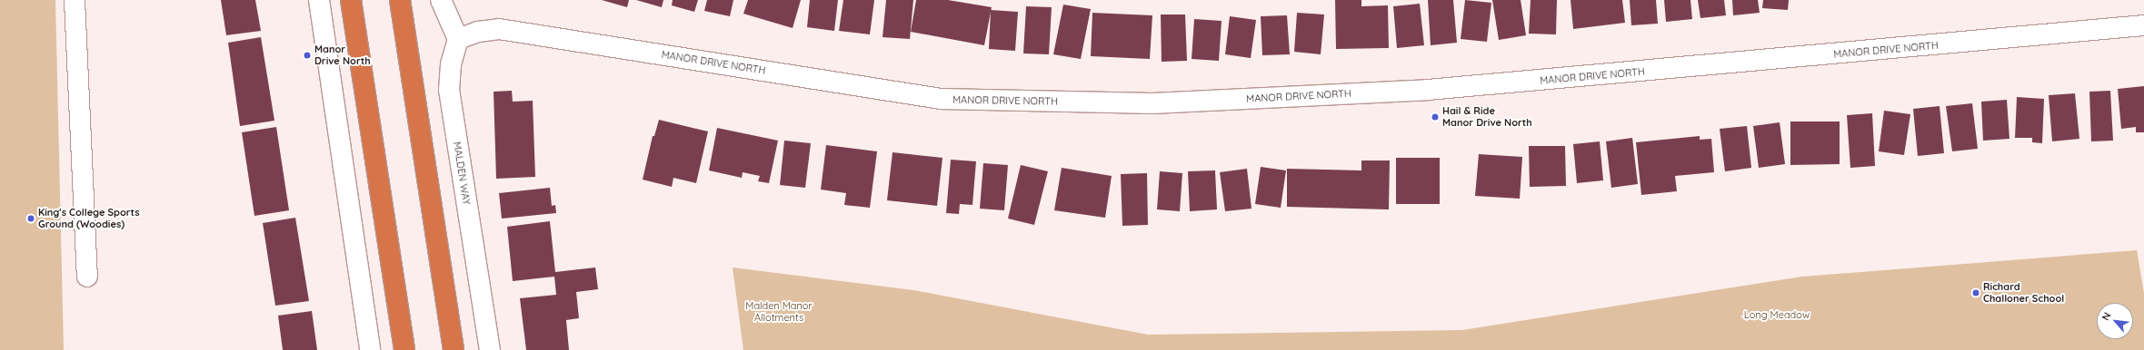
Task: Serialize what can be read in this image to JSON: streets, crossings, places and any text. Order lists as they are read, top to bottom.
{
  "streets": {
    "street": ["MANOR DRIVE NORTH", "MALDEN WAY"]
  },
  "crossings": [
    ["MANOR DRIVE NORTH", "MALDEN WAY"]
  ],
  "parks": ["Malden Manor Allotments", "Long Meadow"],
  "places": [
    "Manor Drive North",
    "Hail & Ride Manor Drive North",
    "King's College Sports Ground (Woodies)",
    "Richard Challoner School"
  ],
  "north": "top left"
}
